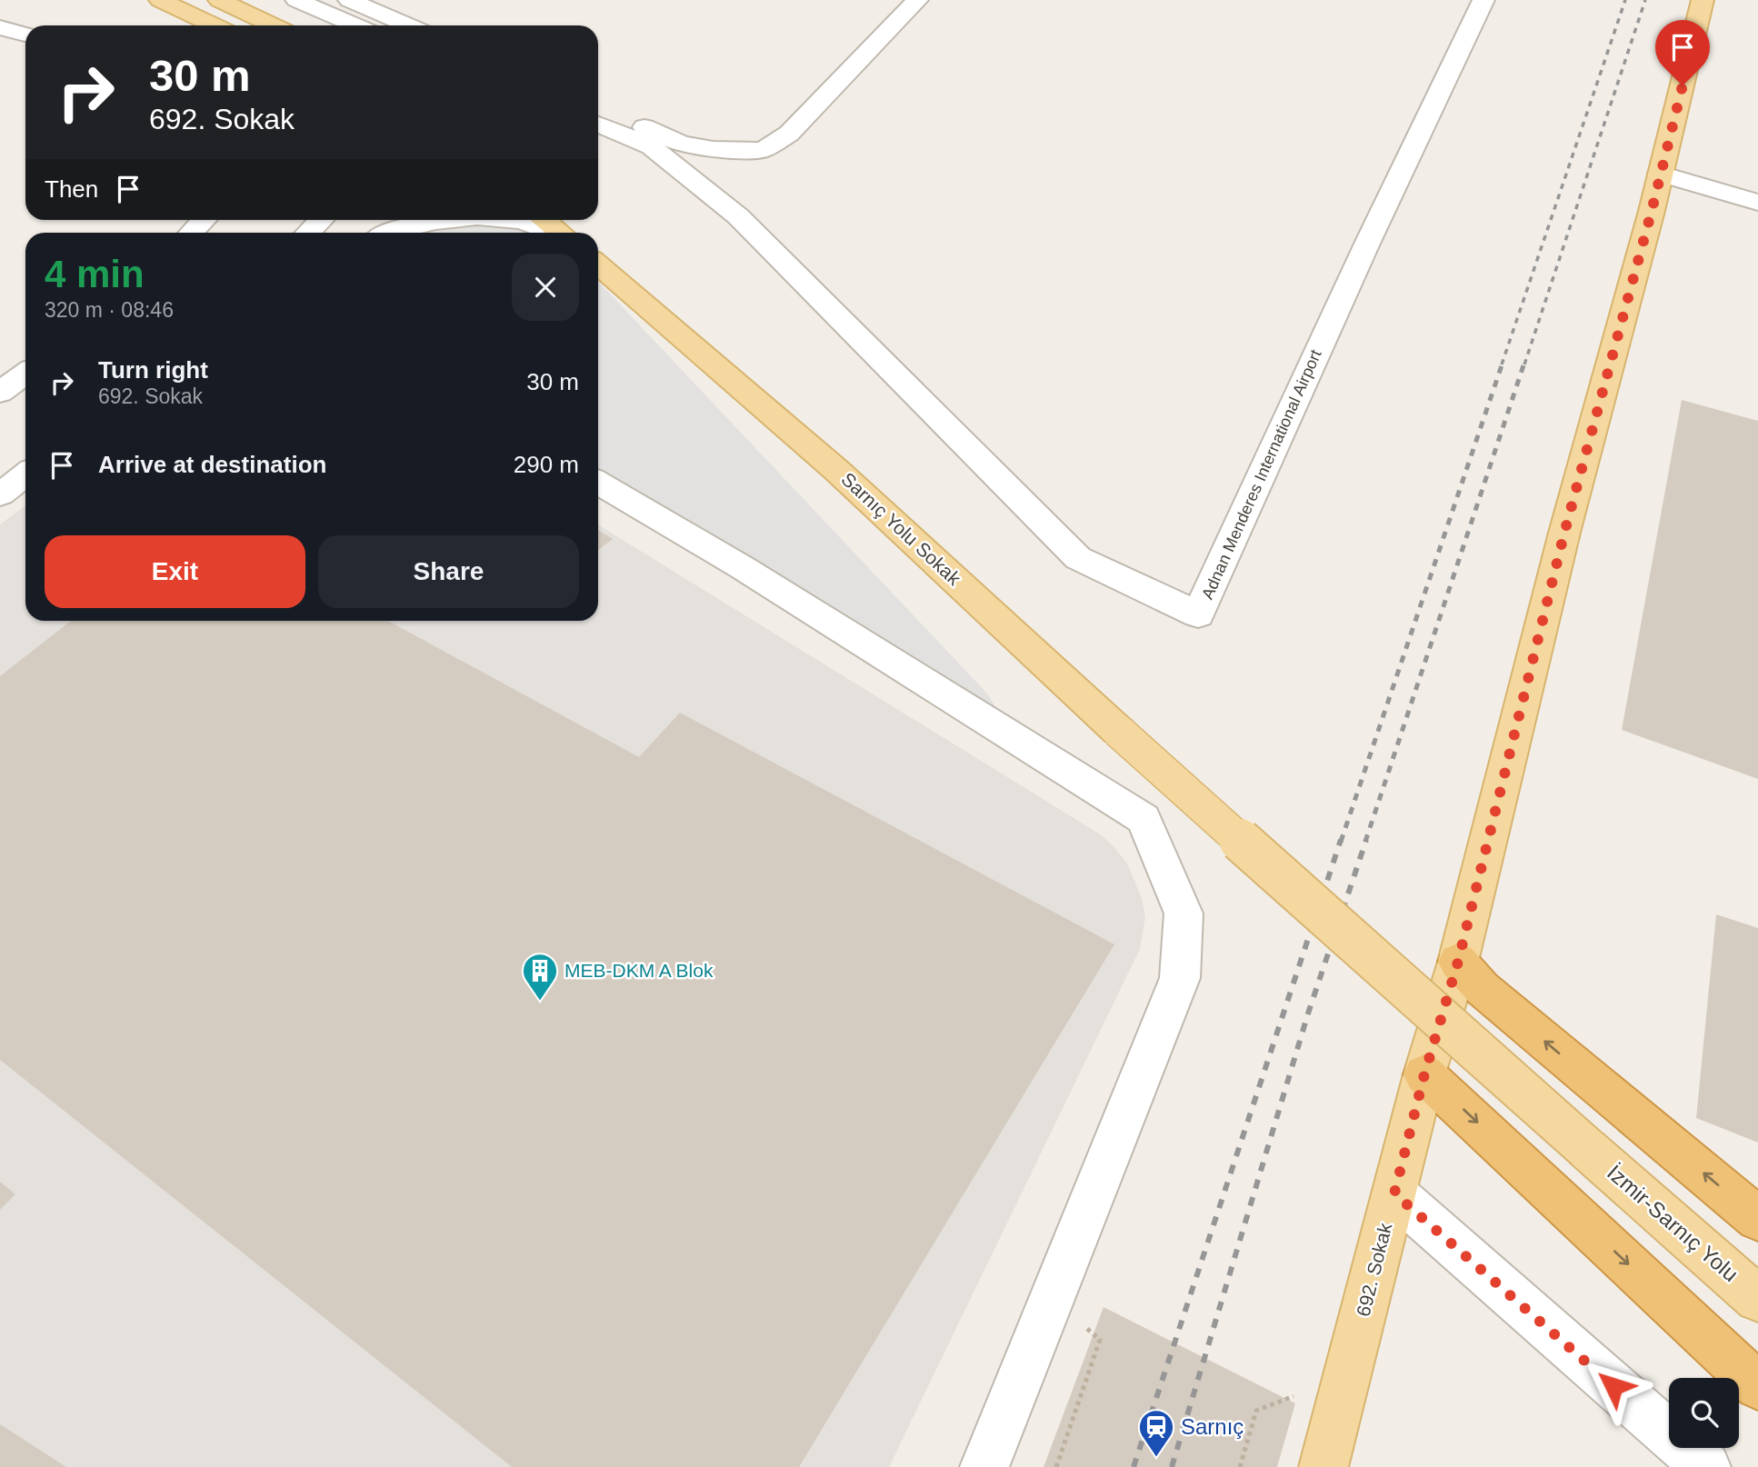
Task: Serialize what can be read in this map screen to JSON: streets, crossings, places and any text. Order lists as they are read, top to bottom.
{
  "streets": {
    "main road": ["Sarnıç Yolu Sokak", "İzmir-Sarnıç Yolu", "692. Sokak"],
    "street": ["Adnan Menderes International Airport"]
  },
  "crossings": [
    ["Sarnıç Yolu Sokak", "İzmir-Sarnıç Yolu"]
  ],
  "places": {
    "building": ["MEB-DKM A Blok"],
    "station": ["Sarnıç"]
  },
  "page": {
    "turn": ["30 m", "692. Sokak"],
    "then": "Then",
    "heading": ["4 min", "320 m · 08:46"],
    "list": [
      {
        "name": "Turn right",
        "note": "692. Sokak",
        "value": "30 m"
      },
      {
        "name": "Arrive at destination",
        "value": "290 m"
      }
    ],
    "buttons": ["Exit", "Share"]
  }
}
